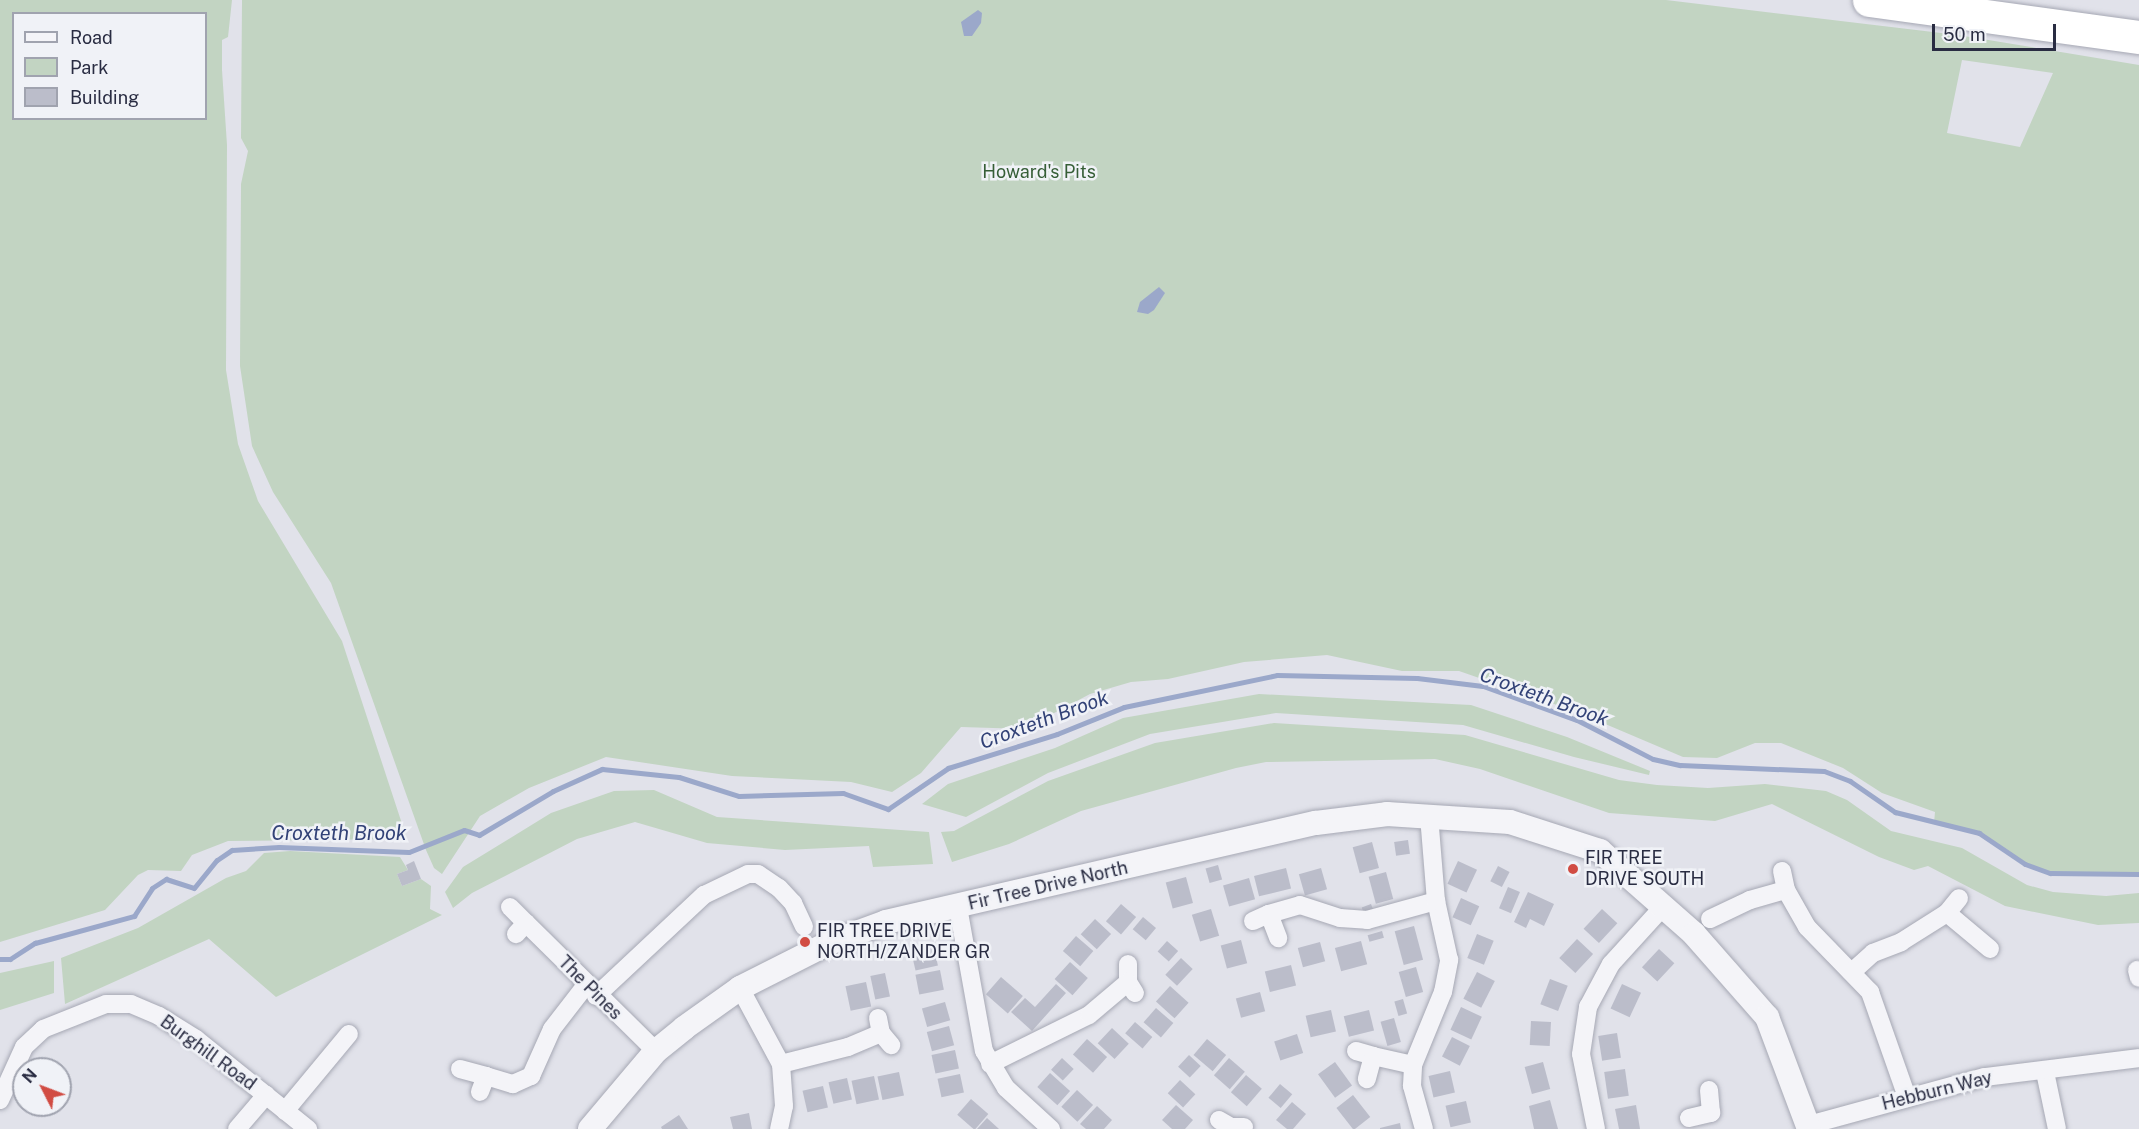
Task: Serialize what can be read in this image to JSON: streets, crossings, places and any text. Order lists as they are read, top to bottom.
{
  "streets": {
    "street": [
      "Fir Tree Drive North",
      "The Pines",
      "Burghill Road",
      "Hebburn Way"
    ]
  },
  "crossings": [
    ["Fir Tree Drive North", "The Pines"]
  ],
  "water": ["Croxteth Brook"],
  "parks": ["Howard's Pits"],
  "places": ["FIR TREE DRIVE SOUTH", "FIR TREE DRIVE NORTH/ZANDER GR"],
  "legend": ["Road", "Park", "Building"],
  "scale_bar": "50 m",
  "north": "top left"
}
